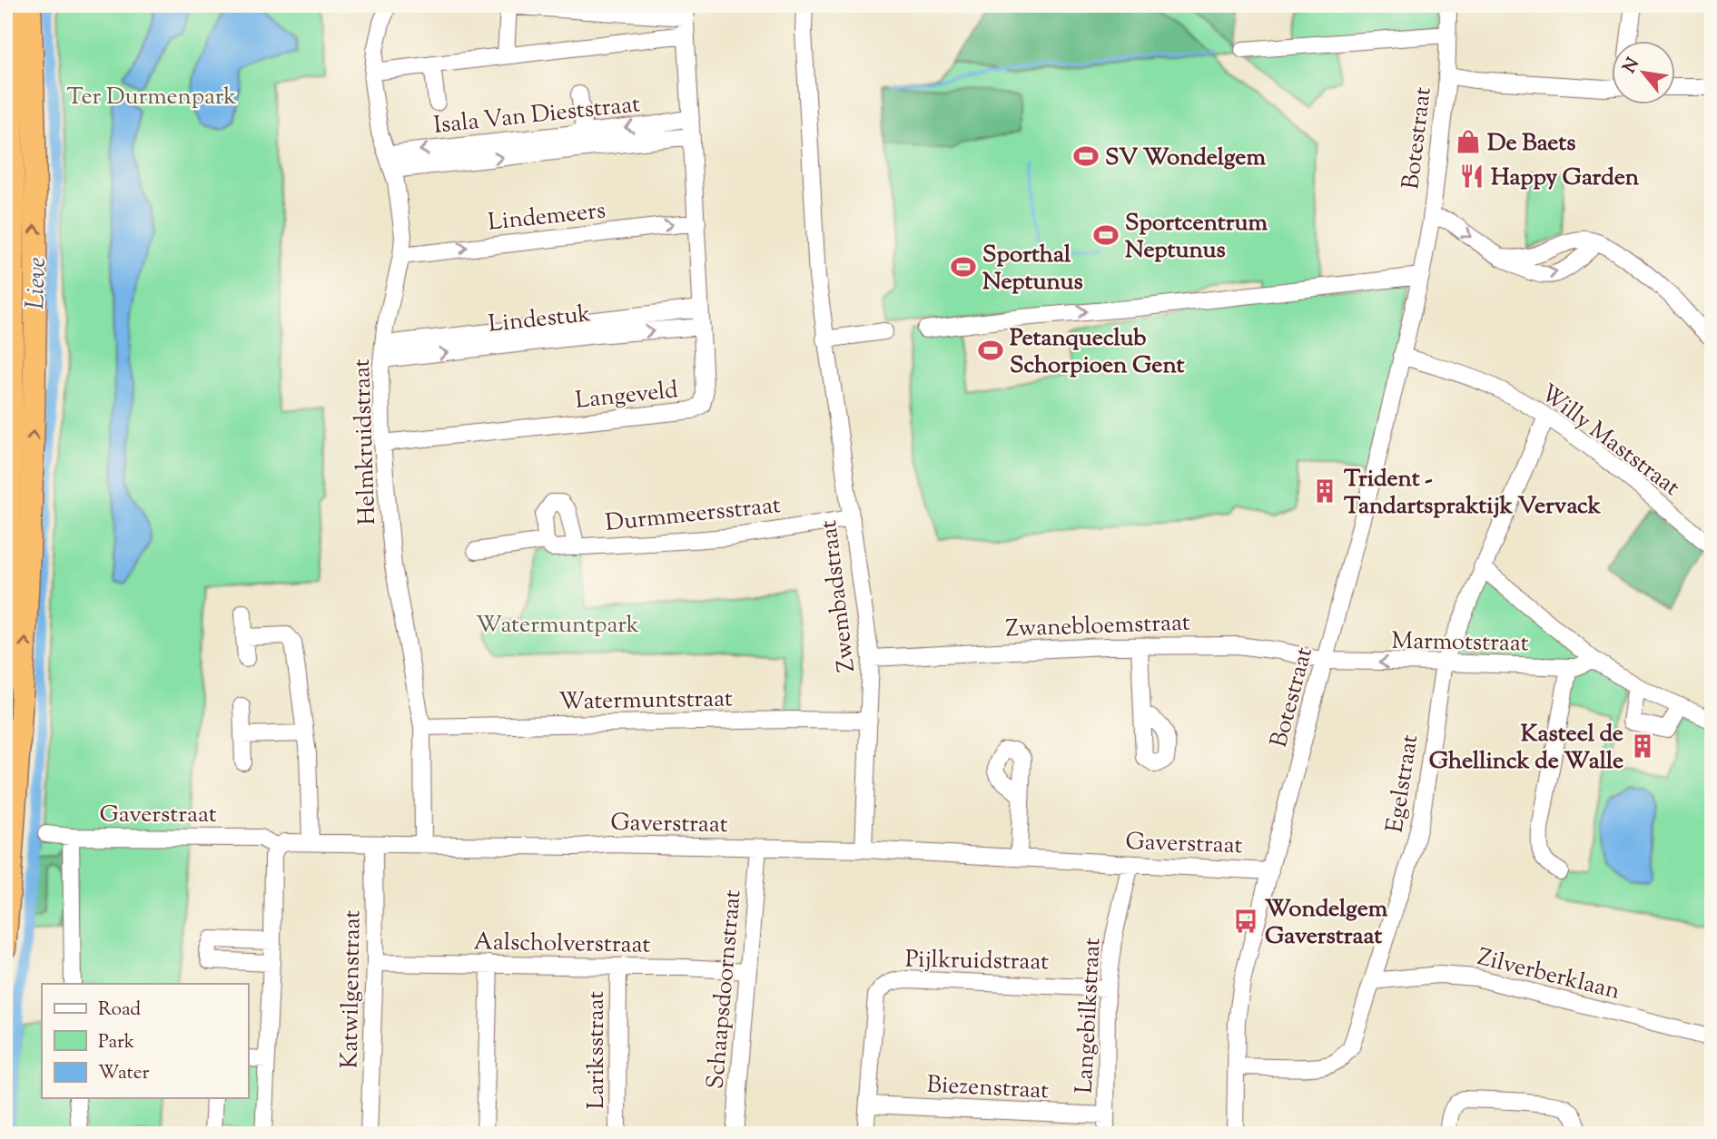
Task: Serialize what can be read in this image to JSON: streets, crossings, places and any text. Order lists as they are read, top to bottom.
{
  "streets": {
    "street": [
      "Isala Van Dieststraat",
      "Botestraat",
      "Lindemeers",
      "Lindestuk",
      "Langeveld",
      "Willy Maststraat",
      "Helmkruidstraat",
      "Durmmeersstraat",
      "Zwembadstraat",
      "Zwanebloemstraat",
      "Marmotstraat",
      "Watermuntstraat",
      "Egelstraat",
      "Gaverstraat",
      "Aalscholverstraat",
      "Pijlkruidstraat",
      "Zilverberklaan",
      "Katwilgenstraat",
      "Schaapsdoornstraat",
      "Langebilkstraat",
      "Lariksstraat",
      "Biezenstraat"
    ]
  },
  "crossings": [
    ["Isala Van Dieststraat", "Langeveld"],
    ["Isala Van Dieststraat", "Helmkruidstraat"],
    ["Botestraat", "Willy Maststraat"],
    ["Botestraat", "Zwanebloemstraat"],
    ["Botestraat", "Marmotstraat"],
    ["Botestraat", "Egelstraat"],
    ["Botestraat", "Gaverstraat"],
    ["Lindemeers", "Langeveld"],
    ["Lindemeers", "Helmkruidstraat"],
    ["Lindestuk", "Langeveld"],
    ["Lindestuk", "Helmkruidstraat"],
    ["Langeveld", "Helmkruidstraat"],
    ["Willy Maststraat", "Egelstraat"],
    ["Helmkruidstraat", "Watermuntstraat"],
    ["Helmkruidstraat", "Gaverstraat"],
    ["Durmmeersstraat", "Zwembadstraat"],
    ["Zwembadstraat", "Zwanebloemstraat"],
    ["Zwembadstraat", "Watermuntstraat"],
    ["Zwembadstraat", "Gaverstraat"],
    ["Zwanebloemstraat", "Marmotstraat"],
    ["Marmotstraat", "Egelstraat"],
    ["Egelstraat", "Zilverberklaan"],
    ["Gaverstraat", "Katwilgenstraat"],
    ["Gaverstraat", "Schaapsdoornstraat"],
    ["Gaverstraat", "Langebilkstraat"],
    ["Aalscholverstraat", "Katwilgenstraat"],
    ["Aalscholverstraat", "Schaapsdoornstraat"],
    ["Aalscholverstraat", "Lariksstraat"],
    ["Pijlkruidstraat", "Langebilkstraat"],
    ["Pijlkruidstraat", "Biezenstraat"],
    ["Langebilkstraat", "Biezenstraat"]
  ],
  "one_way": ["Lindemeers", "Marmotstraat"],
  "water": ["Lieve"],
  "parks": ["Ter Durmenpark", "Watermuntpark"],
  "places": {
    "shop": ["De Baets"],
    "sports": [
      "SV Wondelgem",
      "Sportcentrum Neptunus",
      "Sporthal Neptunus",
      "Petanqueclub Schorpioen Gent"
    ],
    "restaurant": ["Happy Garden"],
    "building": ["Trident - Tandartspraktijk Vervack", "Kasteel de Ghellinck de Walle"],
    "bus stop": ["Wondelgem Gaverstraat"]
  },
  "legend": ["Road", "Park", "Water"],
  "north": "top left"
}
